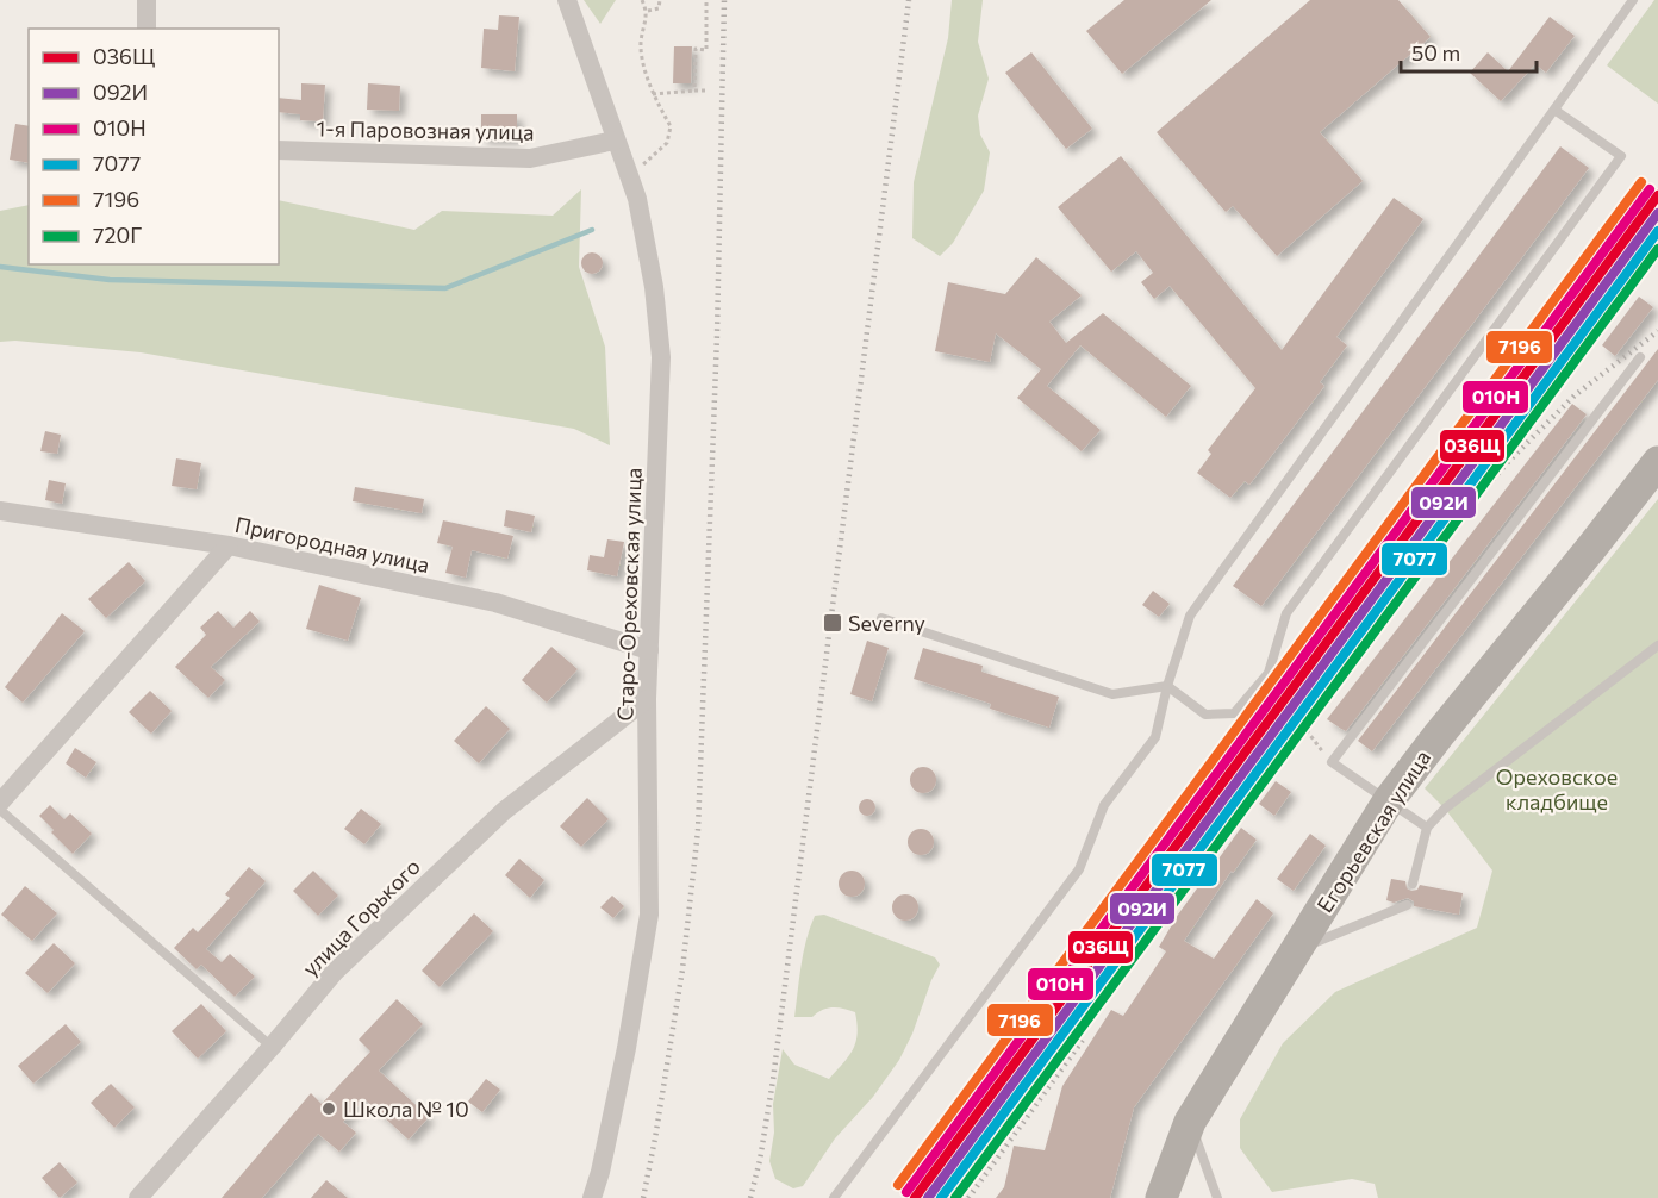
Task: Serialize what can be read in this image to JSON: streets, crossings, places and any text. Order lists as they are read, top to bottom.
{
  "streets": {
    "highway": ["Егорьевская улица"],
    "street": [
      "1-я Паровозная улица",
      "Пригородная улица",
      "Старо-Ореховская улица",
      "улица Горького"
    ]
  },
  "crossings": [
    ["1-я Паровозная улица", "Старо-Ореховская улица"],
    ["Пригородная улица", "Старо-Ореховская улица"],
    ["Старо-Ореховская улица", "улица Горького"]
  ],
  "parks": ["Ореховское кладбище"],
  "places": {
    "transit": ["Severny"],
    "other": ["Школа № 10"]
  },
  "lines": [
    "transit line 7196",
    "transit line 010Н",
    "transit line 036Щ",
    "transit line 092И",
    "transit line 7077",
    "transit line 720Г"
  ],
  "legend": [
    "036Щ",
    "092И",
    "010Н",
    "7077",
    "7196",
    "720Г"
  ],
  "scale_bar": "50 m"
}
